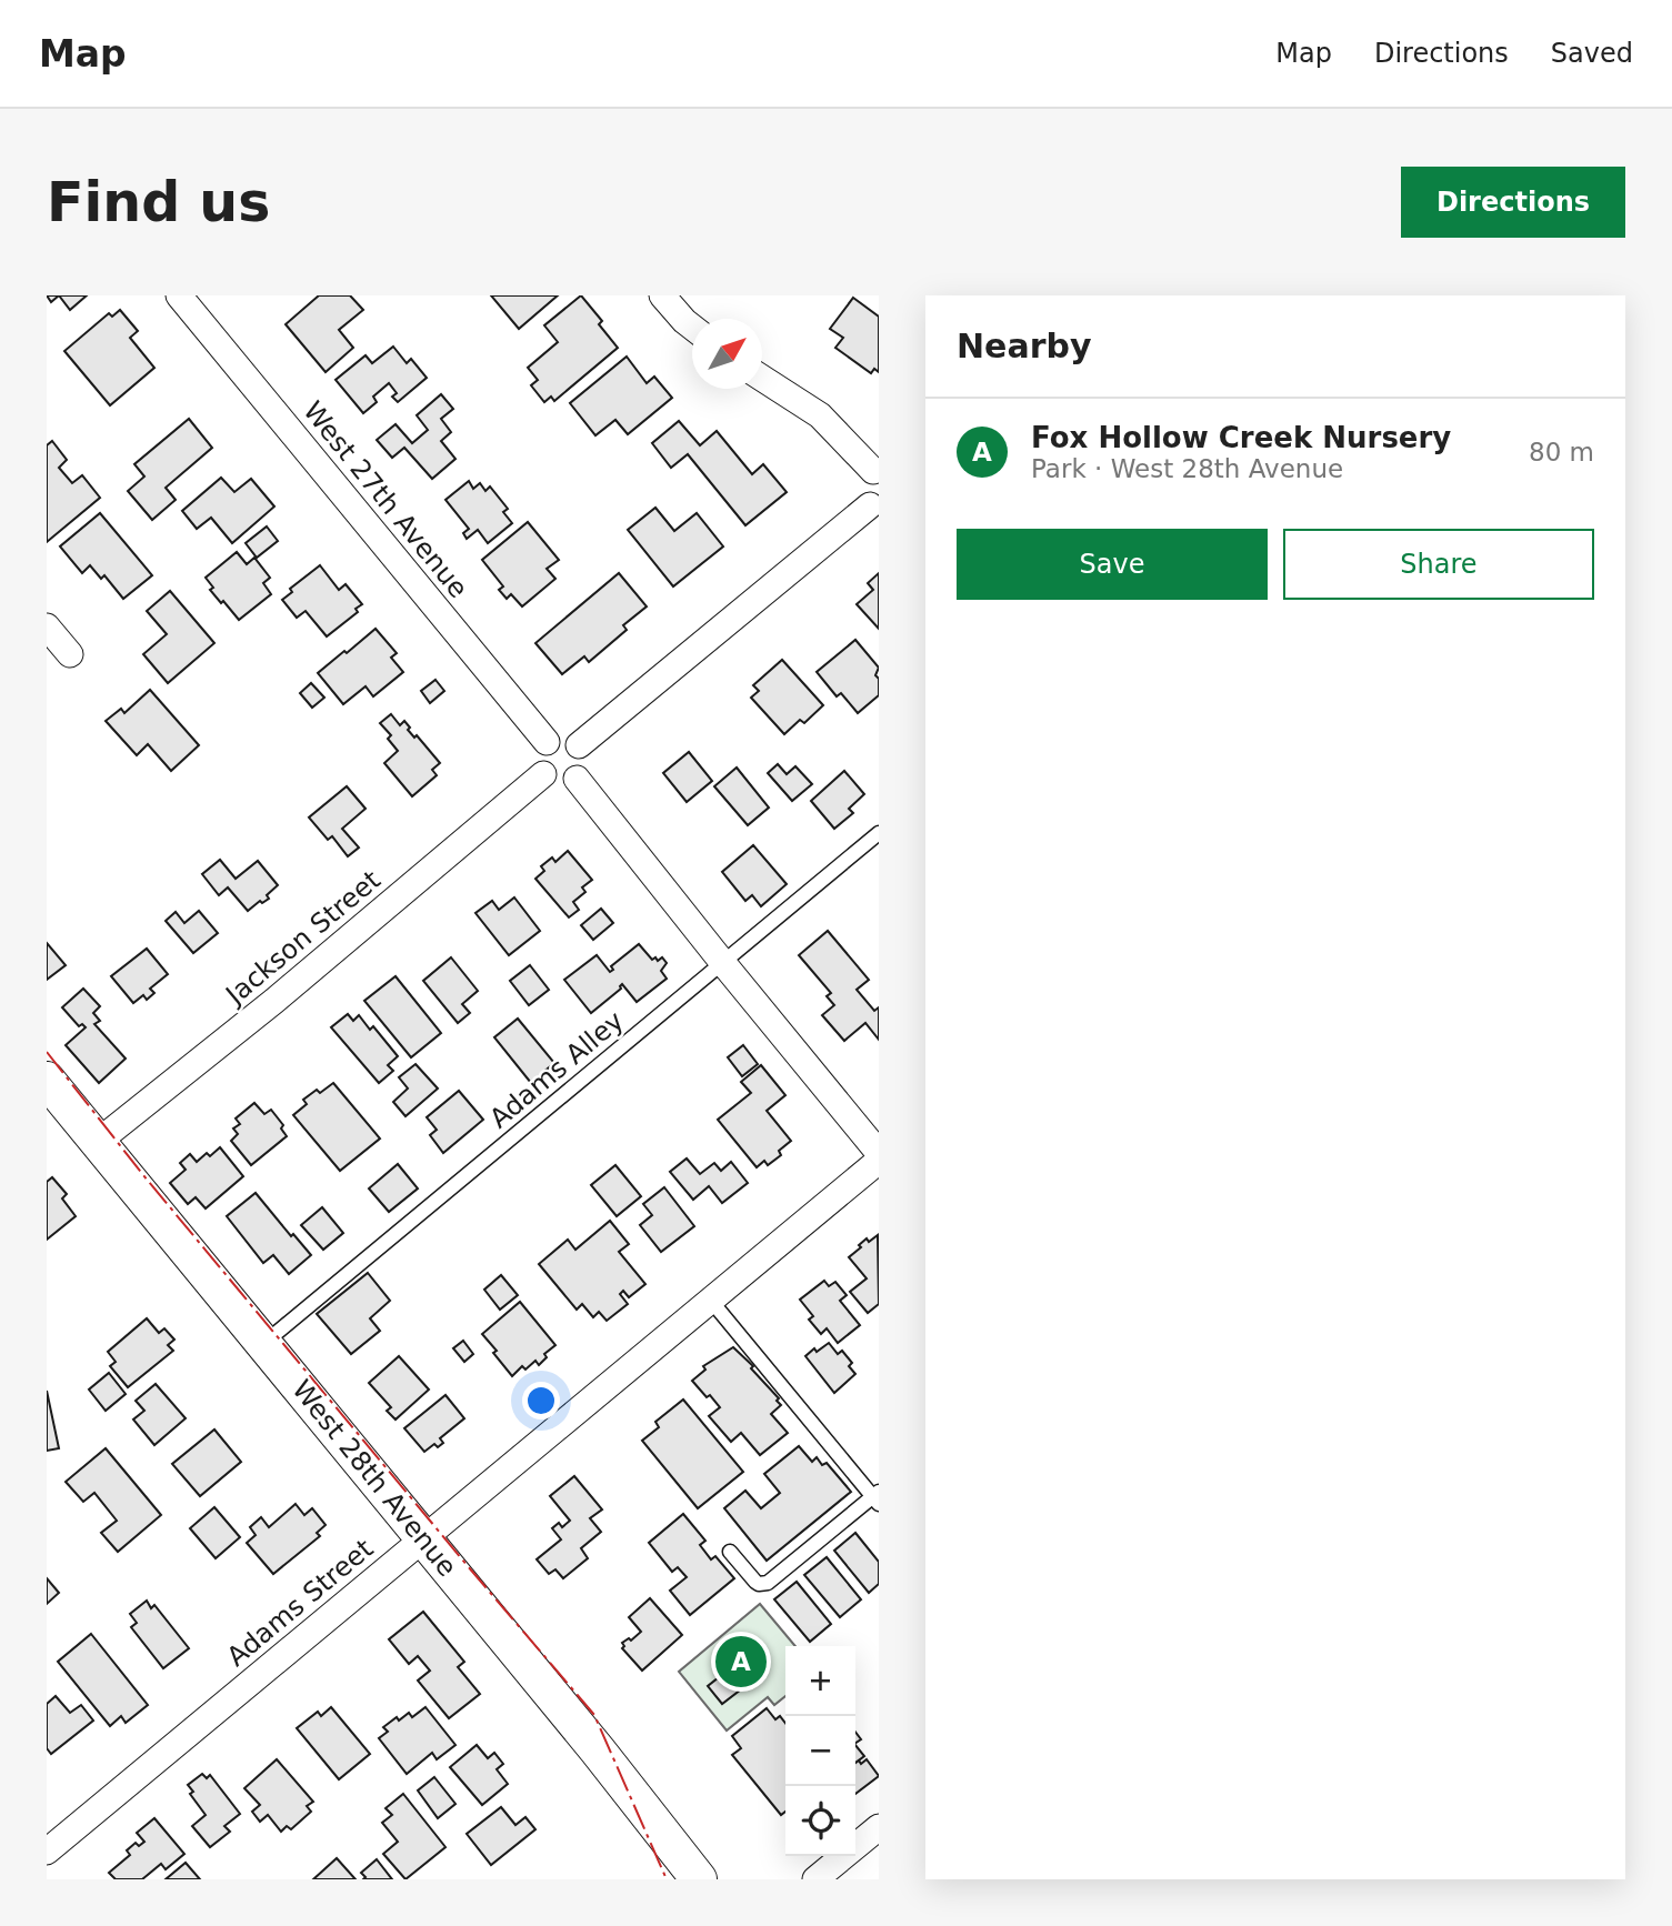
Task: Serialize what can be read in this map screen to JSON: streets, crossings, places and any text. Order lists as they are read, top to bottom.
{
  "streets": {
    "main road": ["West 28th Avenue"],
    "street": ["West 27th Avenue", "Jackson Street", "Adams Street"],
    "lane": ["Adams Alley"]
  },
  "crossings": [
    ["West 27th Avenue", "Jackson Street"],
    ["Jackson Street", "West 28th Avenue"],
    ["Adams Alley", "West 28th Avenue"],
    ["West 28th Avenue", "Adams Street"]
  ],
  "north": "top right",
  "page": {
    "header": "Map",
    "nav": ["Map", "Directions", "Saved"],
    "buttons": [
      "Directions",
      ["Save", "Share"]
    ],
    "title": "Find us",
    "heading": "Nearby",
    "list": [
      {
        "mark": "A",
        "name": "Fox Hollow Creek Nursery",
        "note": "Park · West 28th Avenue",
        "value": "80 m"
      }
    ],
    "pins": "A",
    "map_buttons": ["+", "−"]
  }
}
